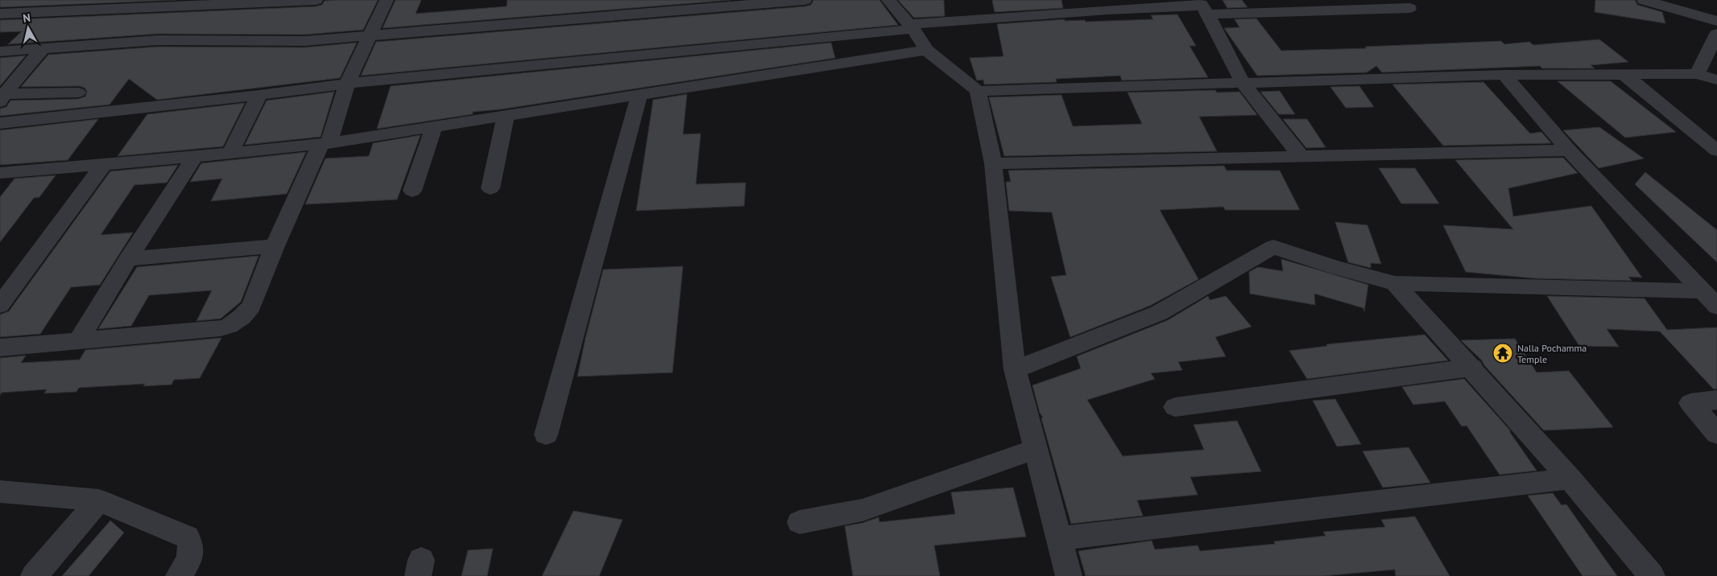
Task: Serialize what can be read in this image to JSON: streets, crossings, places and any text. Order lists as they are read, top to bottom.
{
  "places": {
    "temple": ["Nalla Pochamma Temple"]
  },
  "north": "top"
}
